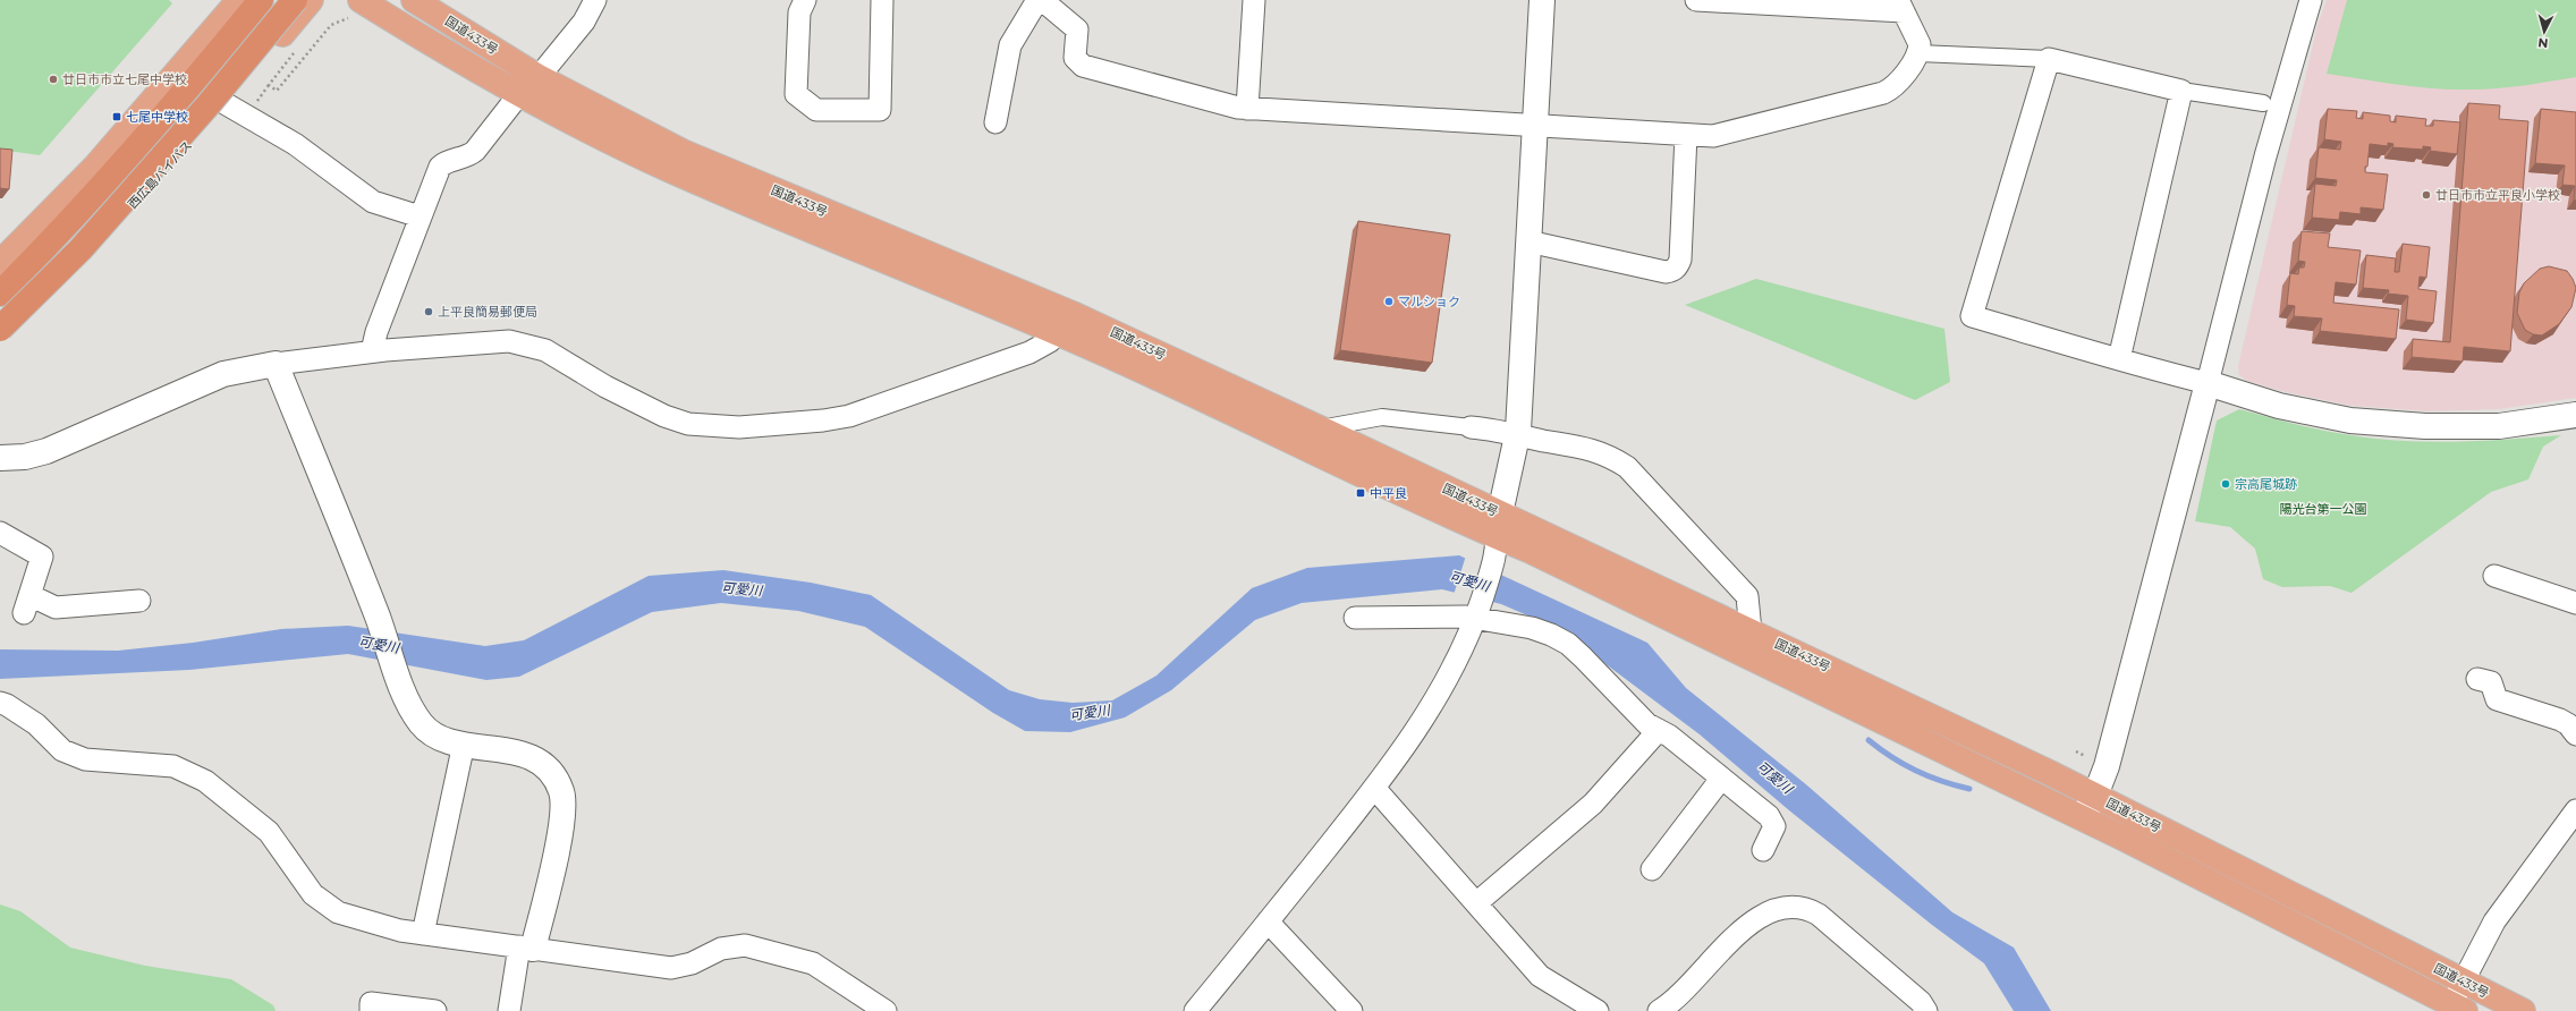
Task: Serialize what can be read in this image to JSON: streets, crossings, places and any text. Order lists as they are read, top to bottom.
{
  "streets": {
    "highway": ["国道433号", "西広島バイパス"]
  },
  "water": ["可愛川"],
  "parks": ["陽光台第一公園"],
  "places": {
    "other": [
      "廿日市市立七尾中学校",
      "廿日市市立平良小学校",
      "マルショク",
      "上平良簡易郵便局",
      "宗高尾城跡"
    ],
    "transit": ["七尾中学校", "中平良"]
  },
  "north": "bottom"
}
